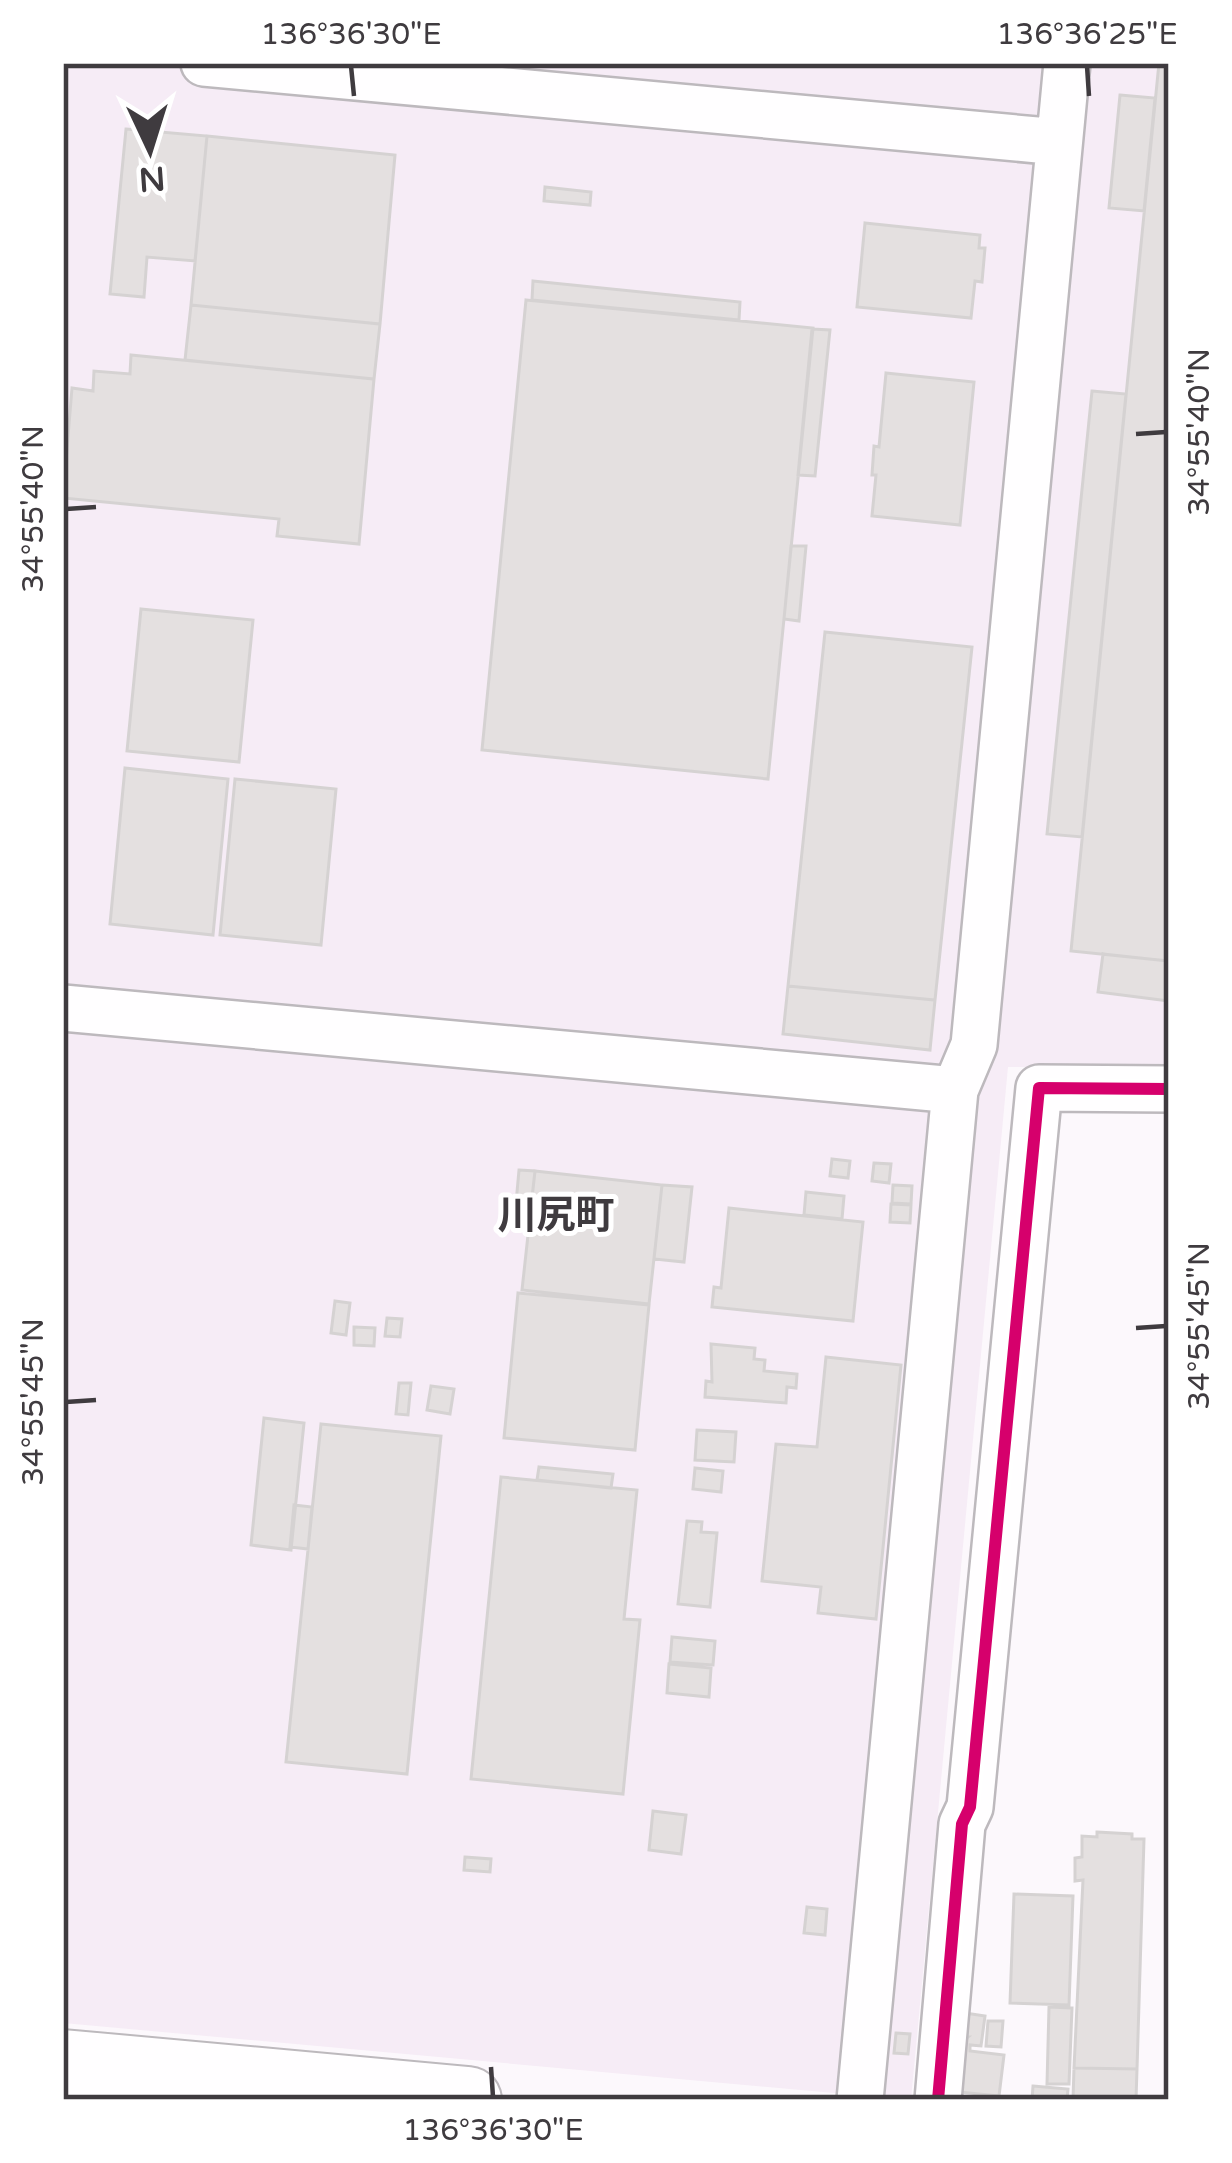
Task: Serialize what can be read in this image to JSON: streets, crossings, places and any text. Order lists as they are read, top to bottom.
{
  "districts": ["川尻町"],
  "north": "bottom",
  "coordinates": [
    "136°36'30\"E",
    "136°36'25\"E",
    "34°55'40\"N",
    "34°55'45\"N"
  ]
}
